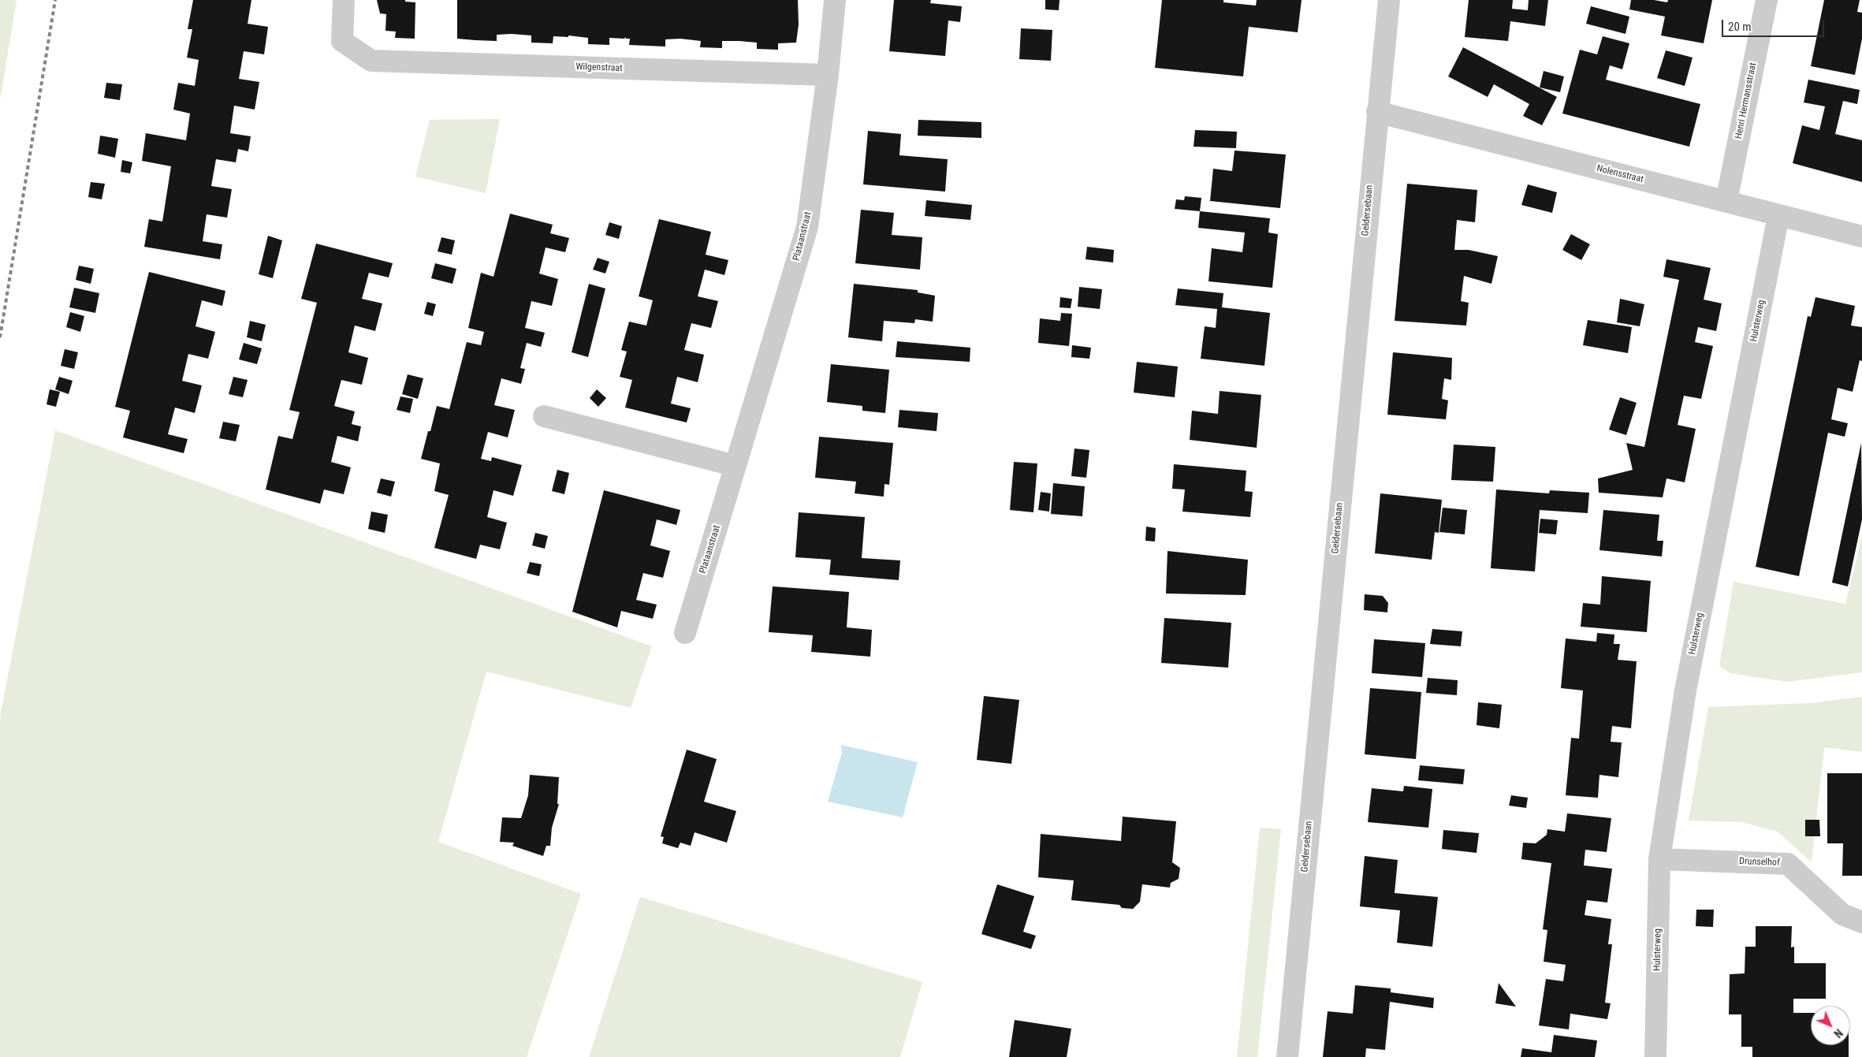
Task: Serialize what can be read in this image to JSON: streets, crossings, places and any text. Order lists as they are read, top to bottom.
{
  "streets": {
    "street": [
      "Wilgenstraat",
      "Henri Hermansstraat",
      "Nolensstraat",
      "Geldersebaan",
      "Plataanstraat",
      "Hulsterweg",
      "Drunselhof"
    ]
  },
  "crossings": [
    ["Wilgenstraat", "Plataanstraat"],
    ["Henri Hermansstraat", "Nolensstraat"],
    ["Nolensstraat", "Geldersebaan"],
    ["Nolensstraat", "Hulsterweg"],
    ["Hulsterweg", "Drunselhof"]
  ],
  "scale_bar": "20 m",
  "north": "bottom right"
}
